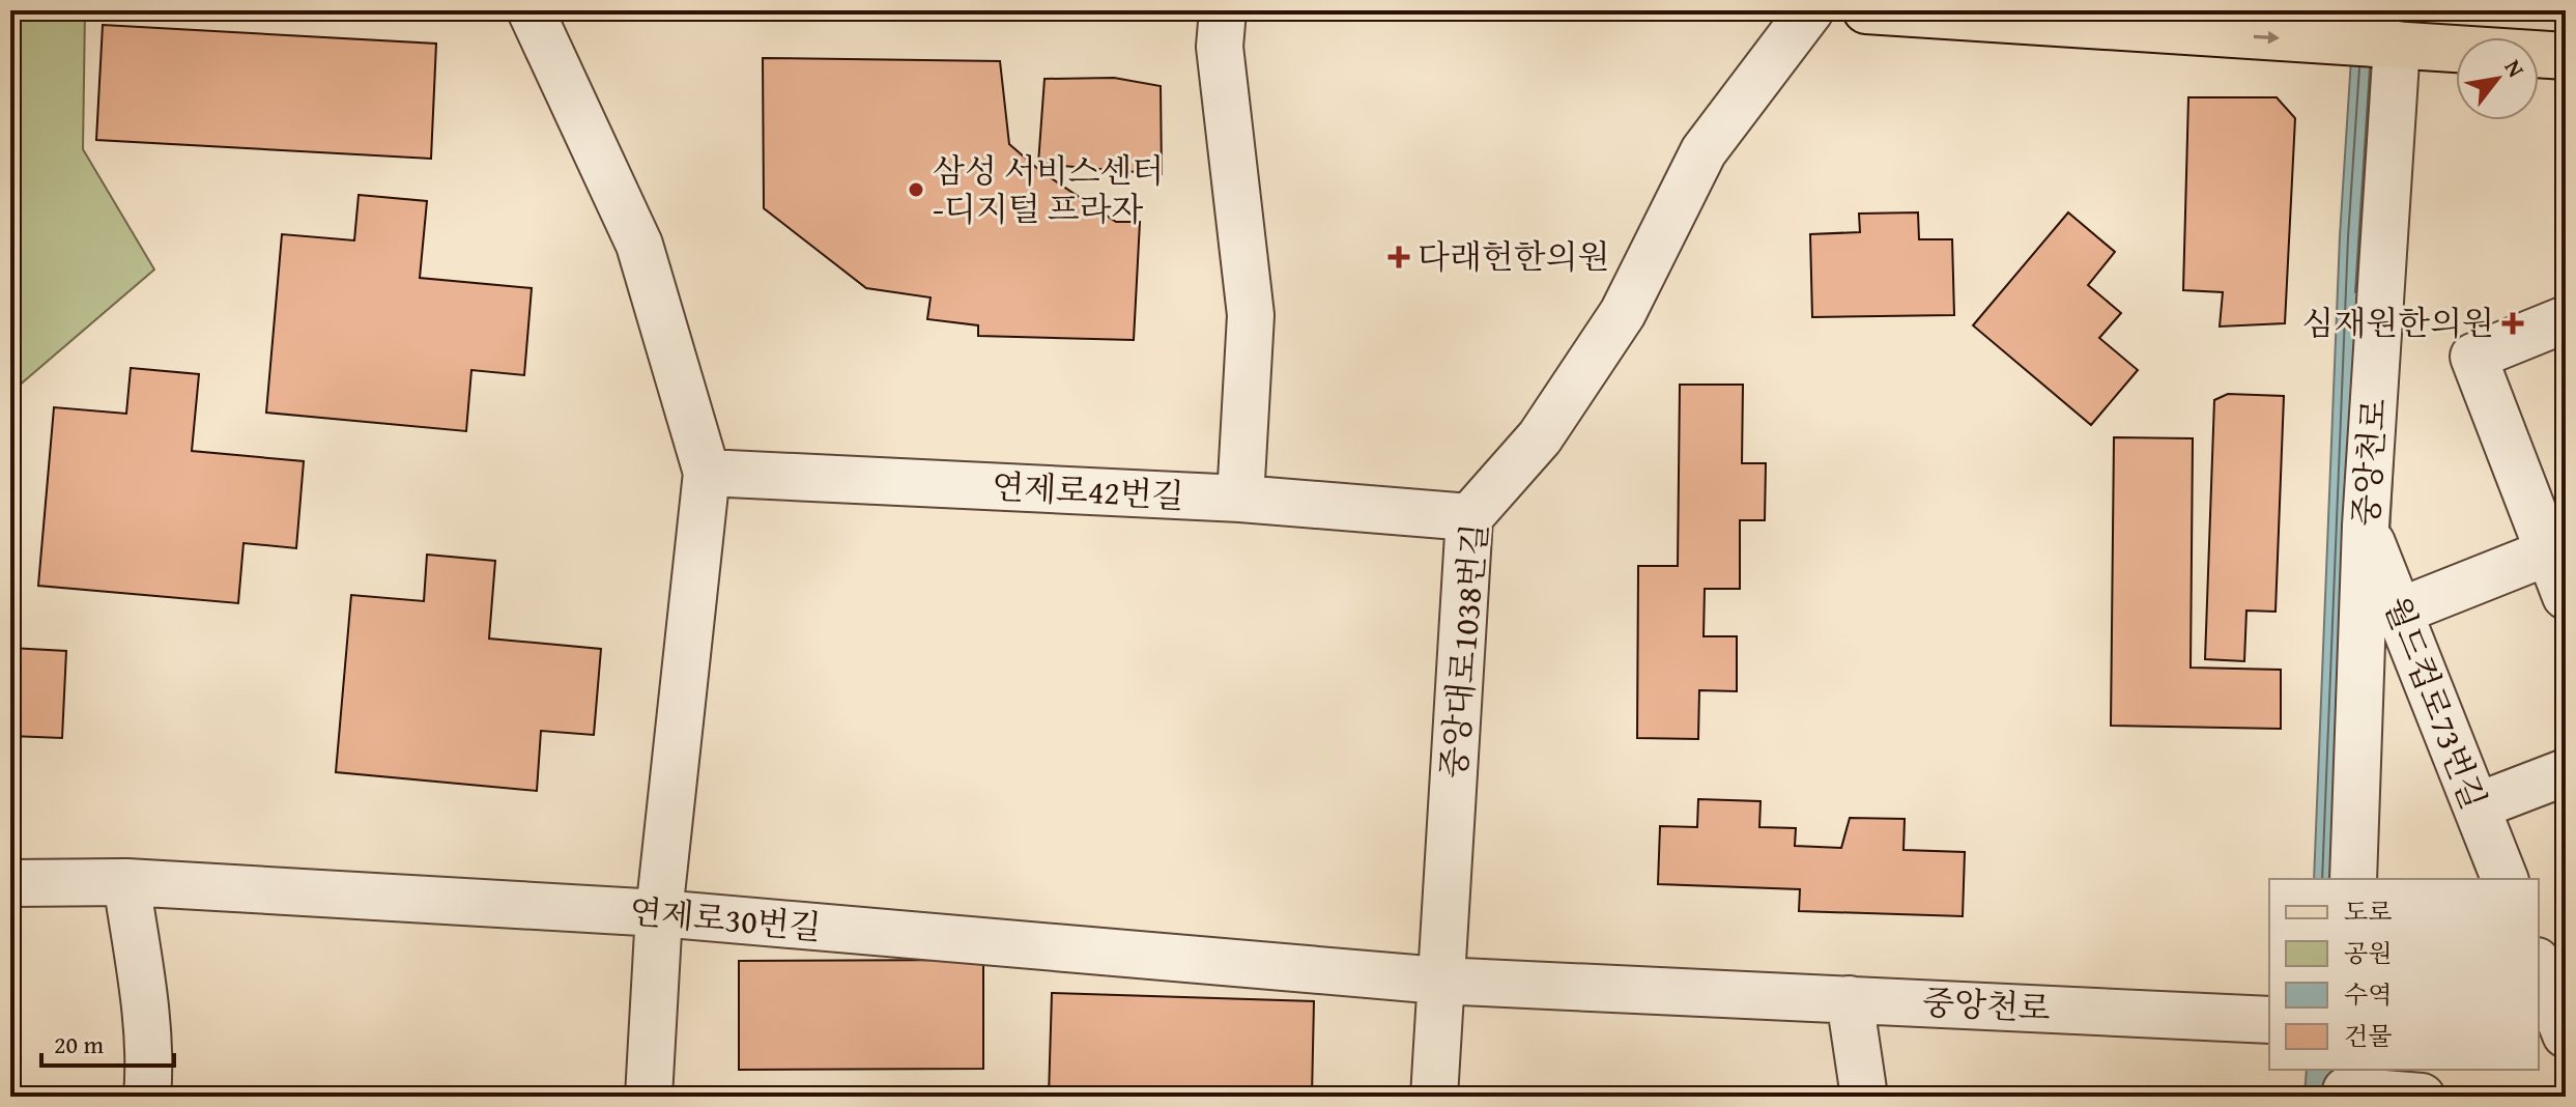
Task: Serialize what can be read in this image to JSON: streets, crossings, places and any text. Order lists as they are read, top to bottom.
{
  "streets": {
    "street": [
      "중앙천로",
      "연제로42번길",
      "중앙대로1038번길",
      "월드컵로73번길",
      "연제로30번길"
    ]
  },
  "crossings": [
    ["중앙천로", "월드컵로73번길"],
    ["중앙천로", "연제로30번길"],
    ["연제로42번길", "중앙대로1038번길"],
    ["중앙대로1038번길", "연제로30번길"]
  ],
  "places": {
    "other": ["삼성 서비스센터 -디지털 프라자"],
    "health": ["다래헌한의원", "심재원한의원"]
  },
  "legend": [
    "도로",
    "공원",
    "수역",
    "건물"
  ],
  "scale_bar": "20 m",
  "north": "top right"
}
